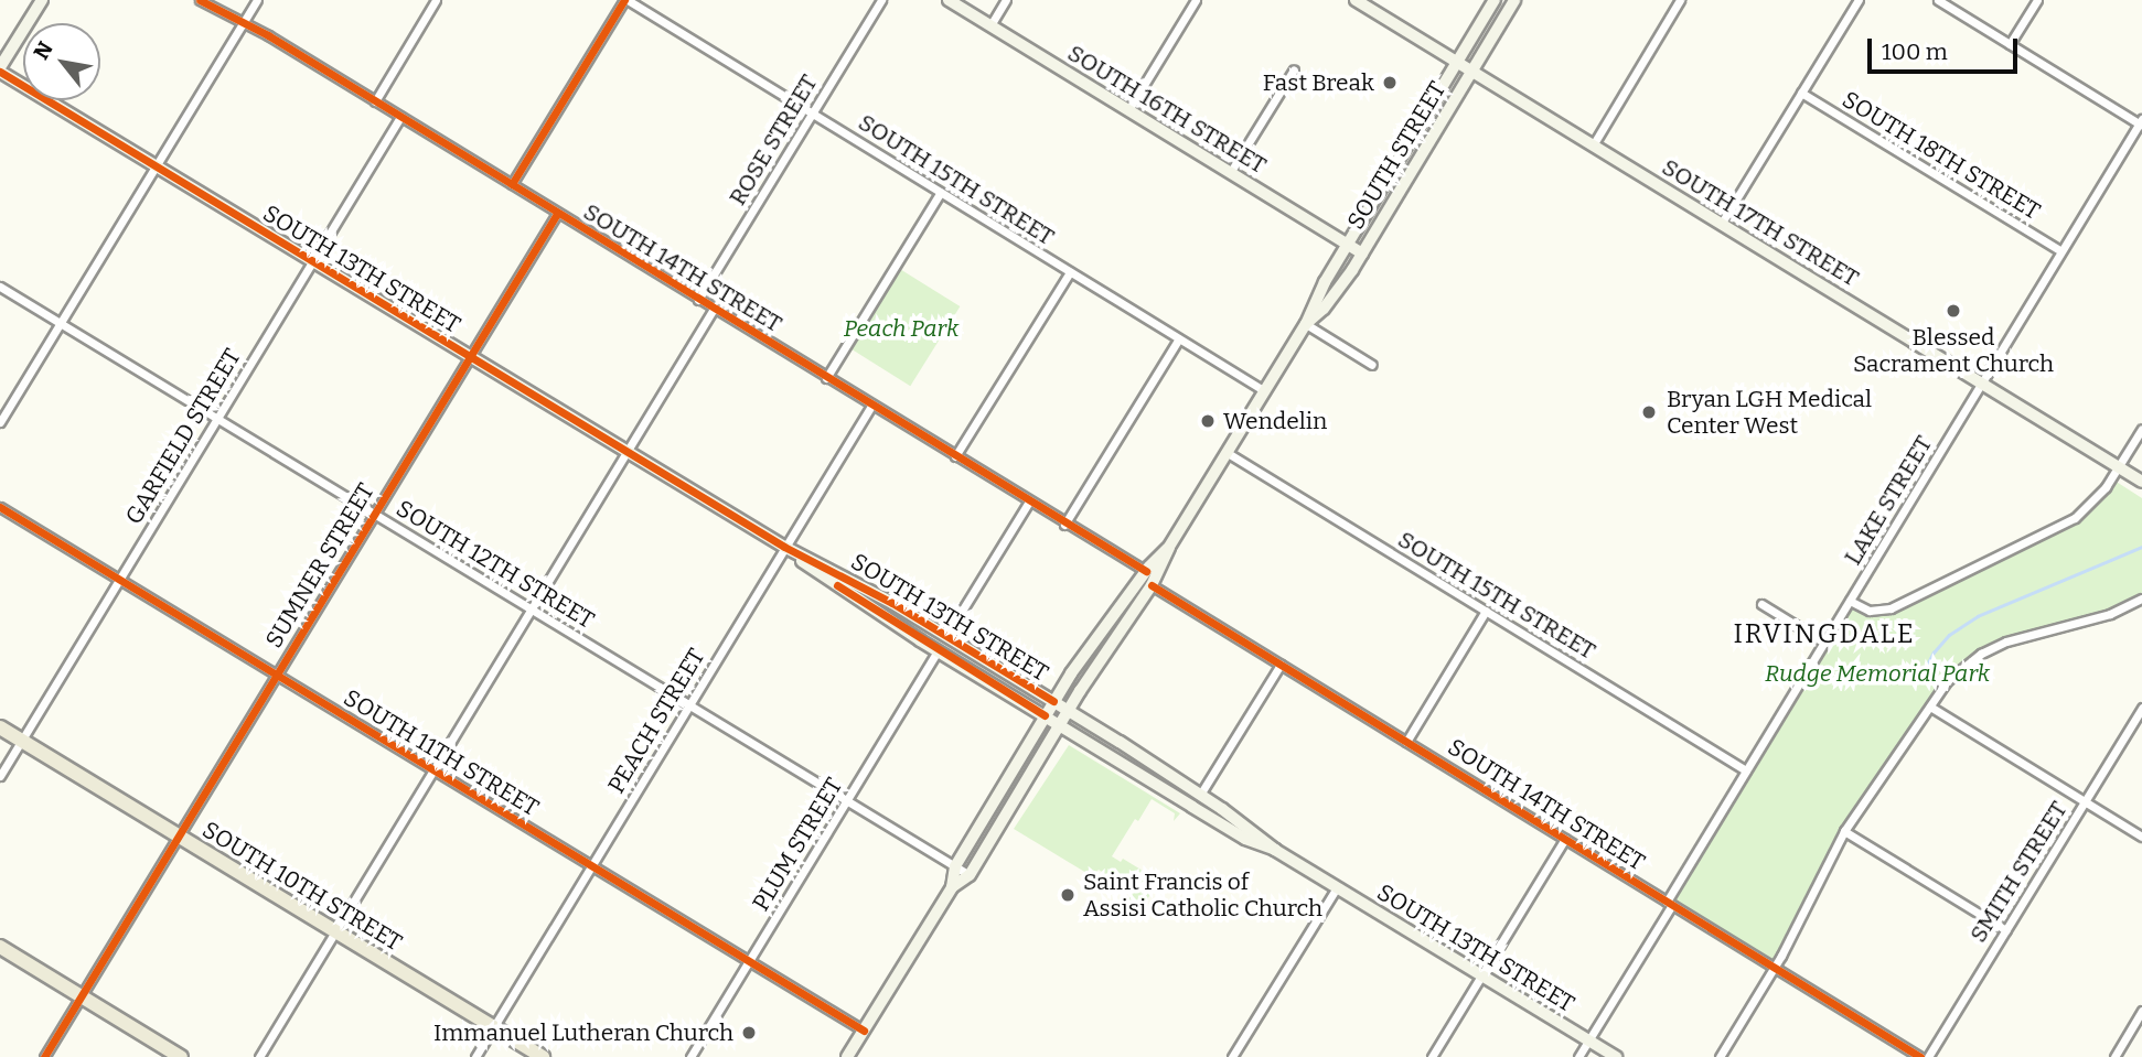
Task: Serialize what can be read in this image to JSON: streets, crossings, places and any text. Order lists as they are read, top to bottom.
{
  "streets": {
    "main road": [
      "SOUTH 16TH STREET",
      "SOUTH STREET",
      "SOUTH 17TH STREET",
      "SOUTH 13TH STREET",
      "SOUTH 10TH STREET"
    ],
    "street": [
      "ROSE STREET",
      "SOUTH 18TH STREET",
      "SOUTH 15TH STREET",
      "SOUTH 14TH STREET",
      "GARFIELD STREET",
      "LAKE STREET",
      "SOUTH 12TH STREET",
      "SUMNER STREET",
      "PEACH STREET",
      "SOUTH 11TH STREET",
      "PLUM STREET",
      "SMITH STREET"
    ]
  },
  "crossings": [
    ["SOUTH 16TH STREET", "SOUTH STREET"],
    ["ROSE STREET", "SOUTH 15TH STREET"],
    ["ROSE STREET", "SOUTH 14TH STREET"],
    ["SOUTH STREET", "SOUTH 15TH STREET"],
    ["SOUTH STREET", "SOUTH 17TH STREET"],
    ["SOUTH STREET", "SOUTH 14TH STREET"],
    ["SOUTH STREET", "SOUTH 13TH STREET"],
    ["SOUTH STREET", "SOUTH 12TH STREET"],
    ["SOUTH STREET", "SOUTH 11TH STREET"],
    ["SOUTH 18TH STREET", "LAKE STREET"],
    ["SOUTH 15TH STREET", "LAKE STREET"],
    ["SOUTH 17TH STREET", "LAKE STREET"],
    ["SOUTH 14TH STREET", "GARFIELD STREET"],
    ["SOUTH 14TH STREET", "LAKE STREET"],
    ["SOUTH 14TH STREET", "SUMNER STREET"],
    ["SOUTH 14TH STREET", "PEACH STREET"],
    ["SOUTH 13TH STREET", "GARFIELD STREET"],
    ["SOUTH 13TH STREET", "LAKE STREET"],
    ["SOUTH 13TH STREET", "SUMNER STREET"],
    ["SOUTH 13TH STREET", "PEACH STREET"],
    ["SOUTH 13TH STREET", "PLUM STREET"],
    ["GARFIELD STREET", "SOUTH 12TH STREET"],
    ["GARFIELD STREET", "SOUTH 11TH STREET"],
    ["GARFIELD STREET", "SOUTH 10TH STREET"],
    ["SOUTH 12TH STREET", "SUMNER STREET"],
    ["SOUTH 12TH STREET", "PEACH STREET"],
    ["SOUTH 12TH STREET", "PLUM STREET"],
    ["SUMNER STREET", "SOUTH 11TH STREET"],
    ["SUMNER STREET", "SOUTH 10TH STREET"],
    ["PEACH STREET", "SOUTH 11TH STREET"],
    ["PEACH STREET", "SOUTH 10TH STREET"],
    ["SOUTH 11TH STREET", "PLUM STREET"]
  ],
  "districts": ["IRVINGDALE"],
  "parks": ["Peach Park", "Rudge Memorial Park"],
  "places": [
    "Fast Break",
    "Blessed Sacrament Church",
    "Bryan LGH Medical Center West",
    "Wendelin",
    "Saint Francis of Assisi Catholic Church",
    "Immanuel Lutheran Church"
  ],
  "scale_bar": "100 m",
  "north": "top left"
}
